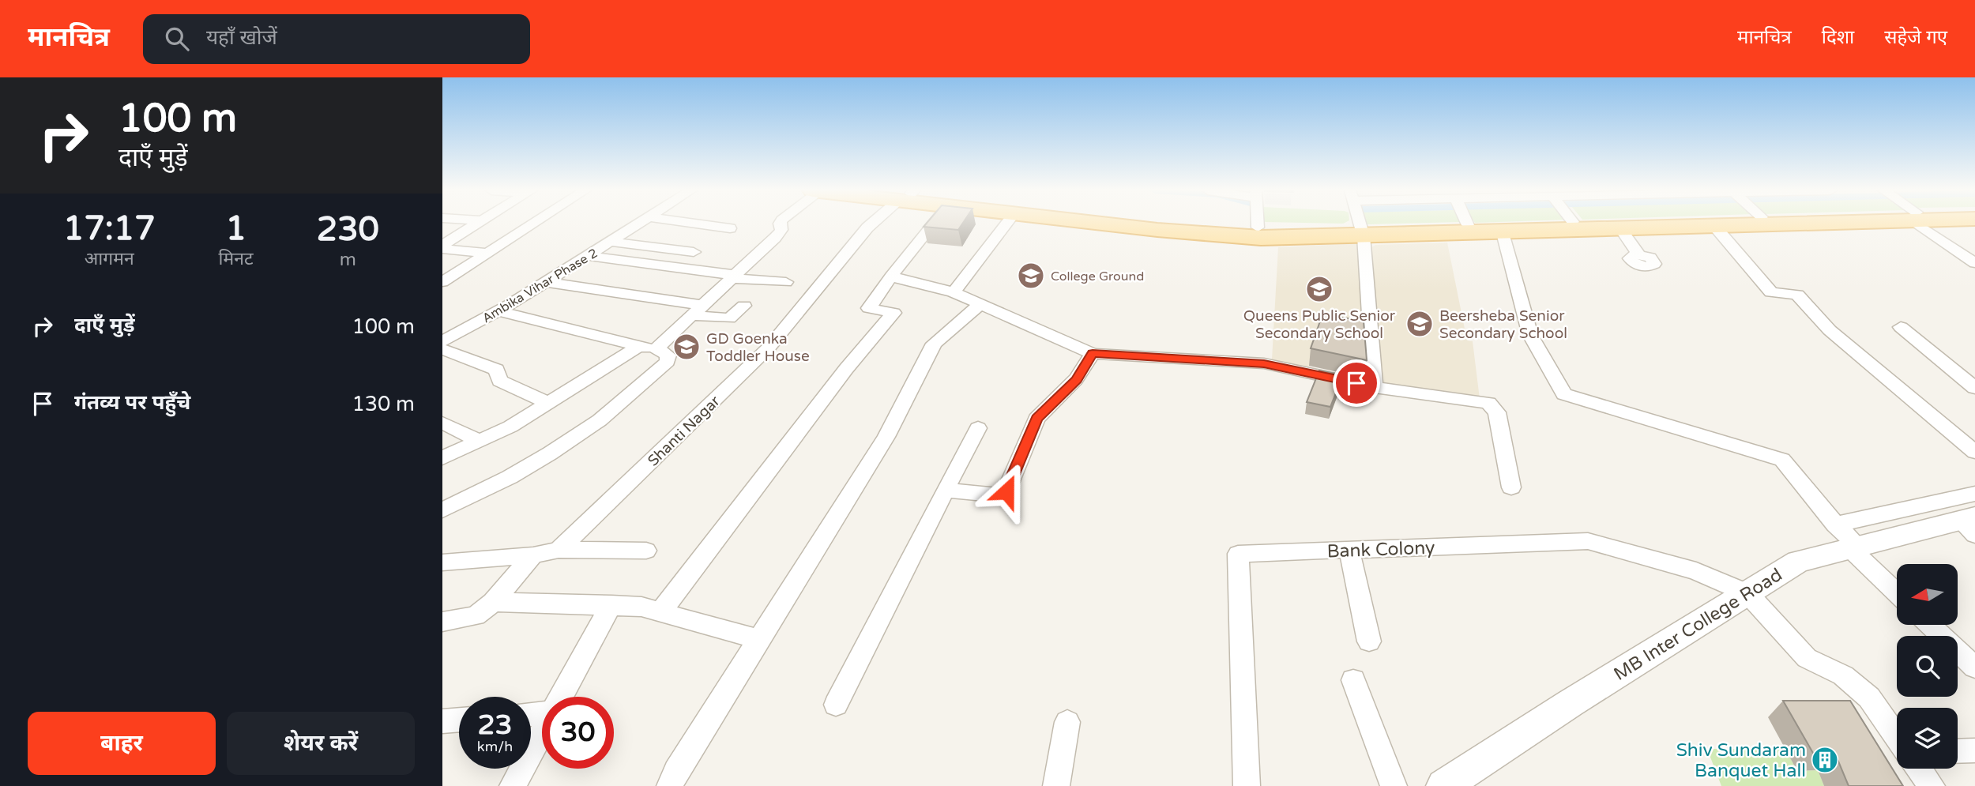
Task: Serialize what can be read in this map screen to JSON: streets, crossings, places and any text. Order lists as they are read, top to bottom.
{
  "streets": {
    "street": [
      "Ambika Vihar Phase 2",
      "Shanti Nagar",
      "Bank Colony",
      "MB Inter College Road"
    ]
  },
  "crossings": [
    ["Bank Colony", "MB Inter College Road"]
  ],
  "places": {
    "school or university": [
      "College Ground",
      "Queens Public Senior Secondary School",
      "Beersheba Senior Secondary School",
      "GD Goenka Toddler House"
    ],
    "building": ["Shiv Sundaram Banquet Hall"]
  },
  "north": "left",
  "page": {
    "header": "मानचित्र",
    "search": "यहाँ खोजें",
    "nav": ["मानचित्र", "दिशा", "सहेजे गए"],
    "turn": ["100 m", "दाएँ मुड़ें"],
    "eta": [
      "17:17",
      "आगमन",
      "1",
      "मिनट",
      "230",
      "m"
    ],
    "list": [
      {
        "name": "दाएँ मुड़ें",
        "value": "100 m"
      },
      {
        "name": "गंतव्य पर पहुँचे",
        "value": "130 m"
      }
    ],
    "speed": "23 km/h",
    "limit": "30",
    "buttons": ["बाहर", "शेयर करें"]
  }
}
